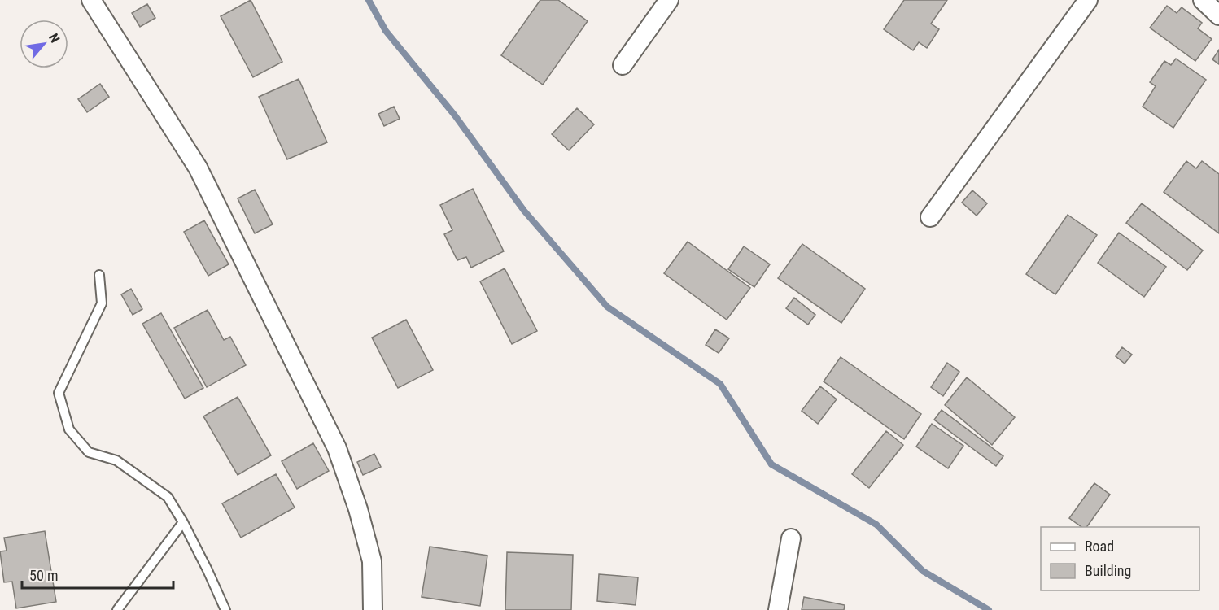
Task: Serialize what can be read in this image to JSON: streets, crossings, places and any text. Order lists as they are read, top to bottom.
{
  "legend": ["Road", "Building"],
  "scale_bar": "50 m",
  "north": "top right"
}
